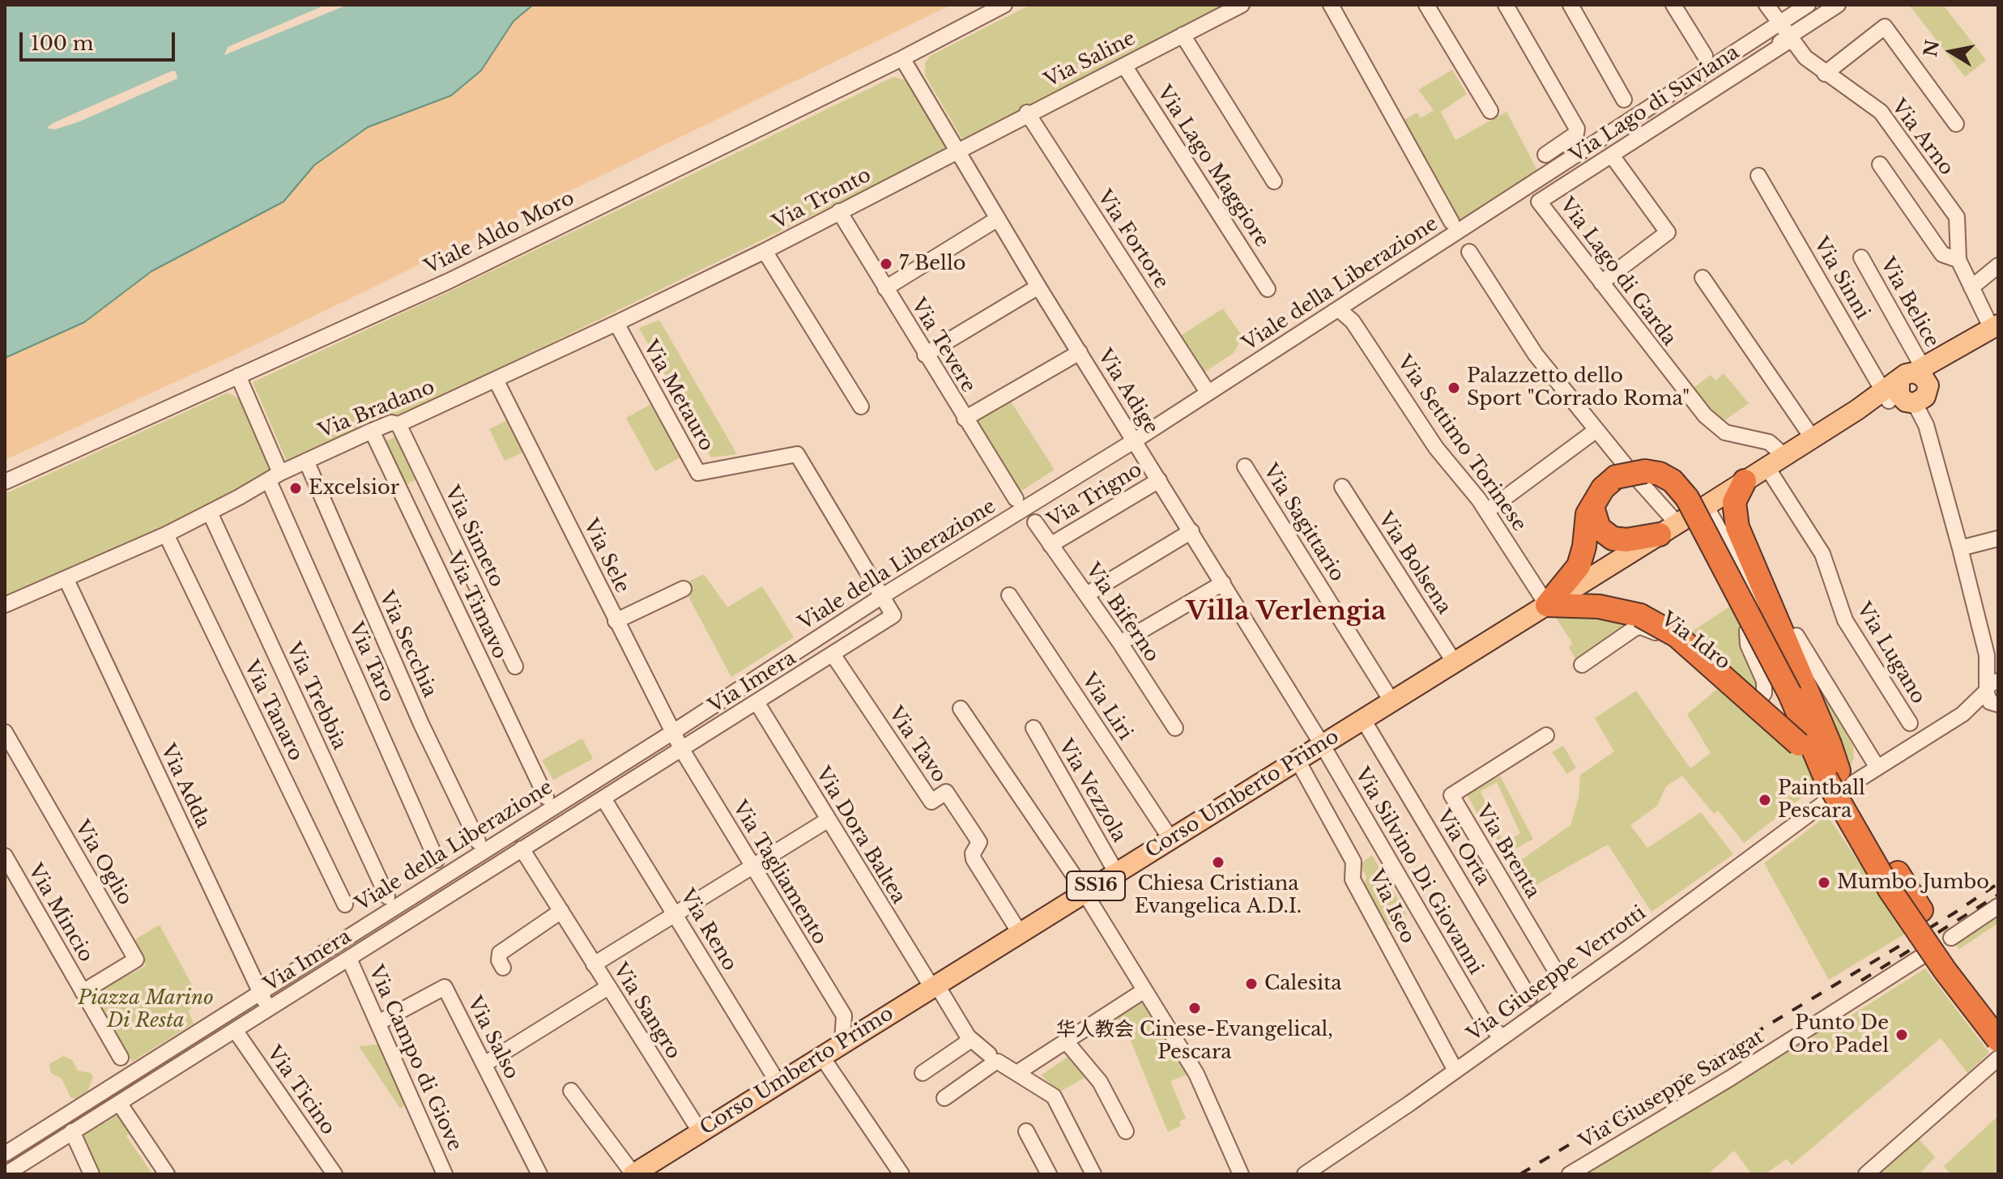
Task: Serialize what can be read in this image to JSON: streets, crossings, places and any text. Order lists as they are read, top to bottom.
{
  "streets": {
    "main road": ["Corso Umberto Primo", "SS16"],
    "street": [
      "Via Saline",
      "Via Lago di Suviana",
      "Via Arno",
      "Via Lago Maggiore",
      "Via Tronto",
      "Viale Aldo Moro",
      "Via Fortore",
      "Via Lago di Garda",
      "Via Sinni",
      "Viale della Liberazione",
      "Via Belice",
      "Via Tevere",
      "Via Adige",
      "Via Metauro",
      "Via Bradano",
      "Via Settimo Torinese",
      "Via Trigno",
      "Via Sagittario",
      "Via Simeto",
      "Via Sele",
      "Via Bolsena",
      "Via Timavo",
      "Via Biferno",
      "Via Idro",
      "Via Secchia",
      "Via Lugano",
      "Via Taro",
      "Via Imera",
      "Via Trebbia",
      "Via Liri",
      "Via Tanaro",
      "Via Tavo",
      "Via Adda",
      "Via Vezzola",
      "Via Dora Baltea",
      "Via Orta",
      "Via Brenta",
      "Via Oglio",
      "Via Silvino Di Giovanni",
      "Via Tagliamento",
      "Via Iseo",
      "Via Mincio",
      "Via Reno",
      "Via Giuseppe Verrotti",
      "Via Sangro",
      "Via Salso",
      "Via Campo di Giove",
      "Via Giuseppe Saragat",
      "Via Ticino"
    ]
  },
  "crossings": [
    ["Via Saline", "Via Lago Maggiore"],
    ["Via Saline", "Via Tronto"],
    ["Via Saline", "Via Fortore"],
    ["Via Saline", "Via Adige"],
    ["Via Lago di Suviana", "Via Arno"],
    ["Via Lago di Suviana", "Via Lago di Garda"],
    ["Via Arno", "Viale della Liberazione"],
    ["Via Arno", "Corso Umberto Primo"],
    ["Via Tronto", "Via Tevere"],
    ["Via Tronto", "Via Adige"],
    ["Via Tronto", "Via Bradano"],
    ["Viale Aldo Moro", "Via Adige"],
    ["Viale Aldo Moro", "Via Taro"],
    ["Via Lago di Garda", "Corso Umberto Primo"],
    ["Via Sinni", "Via Belice"],
    ["Via Sinni", "Corso Umberto Primo"],
    ["Viale della Liberazione", "Via Adige"],
    ["Viale della Liberazione", "Via Metauro"],
    ["Viale della Liberazione", "Via Settimo Torinese"],
    ["Viale della Liberazione", "Via Sele"],
    ["Viale della Liberazione", "Via Adda"],
    ["Via Belice", "Corso Umberto Primo"],
    ["Via Adige", "Via Trigno"],
    ["Via Adige", "Corso Umberto Primo"],
    ["Via Adige", "Via Silvino Di Giovanni"],
    ["Via Metauro", "Via Bradano"],
    ["Via Metauro", "Via Imera"],
    ["Via Bradano", "Via Simeto"],
    ["Via Bradano", "Via Sele"],
    ["Via Bradano", "Via Timavo"],
    ["Via Bradano", "Via Secchia"],
    ["Via Bradano", "Via Taro"],
    ["Via Bradano", "Via Trebbia"],
    ["Via Bradano", "Via Tanaro"],
    ["Via Bradano", "Via Adda"],
    ["Via Settimo Torinese", "Corso Umberto Primo"],
    ["Via Trigno", "Via Biferno"],
    ["Via Sagittario", "Corso Umberto Primo"],
    ["Via Sele", "Via Imera"],
    ["Via Sele", "Via Tagliamento"],
    ["Via Bolsena", "Corso Umberto Primo"],
    ["Via Lugano", "Corso Umberto Primo"],
    ["Via Imera", "Via Tavo"],
    ["Via Imera", "Via Adda"],
    ["Via Imera", "Via Dora Baltea"],
    ["Via Imera", "Via Tagliamento"],
    ["Via Imera", "Via Reno"],
    ["Via Imera", "Via Sangro"],
    ["Via Imera", "Via Campo di Giove"],
    ["Via Imera", "Via Ticino"],
    ["Via Liri", "Corso Umberto Primo"],
    ["Via Tavo", "Corso Umberto Primo"],
    ["Via Vezzola", "Corso Umberto Primo"],
    ["Corso Umberto Primo", "Via Dora Baltea"],
    ["Corso Umberto Primo", "Via Orta"],
    ["Corso Umberto Primo", "Via Silvino Di Giovanni"],
    ["Corso Umberto Primo", "Via Iseo"],
    ["Corso Umberto Primo", "Via Reno"],
    ["Corso Umberto Primo", "Via Sangro"],
    ["Via Brenta", "Via Giuseppe Verrotti"],
    ["Via Oglio", "Via Mincio"],
    ["Via Silvino Di Giovanni", "Via Giuseppe Verrotti"],
    ["Via Iseo", "Via Giuseppe Verrotti"],
    ["Via Salso", "Via Campo di Giove"]
  ],
  "districts": ["Villa Verlengia"],
  "parks": ["Piazza Marino Di Resta"],
  "places": [
    "7 Bello",
    "Palazzetto dello Sport \"Corrado Roma\"",
    "Excelsior",
    "Paintball Pescara",
    "Chiesa Cristiana Evangelica A.D.I.",
    "Mumbo Jumbo",
    "Calesita",
    "华人教会 Cinese-Evangelical, Pescara",
    "Punto De Oro Padel"
  ],
  "scale_bar": "100 m",
  "north": "left"
}
